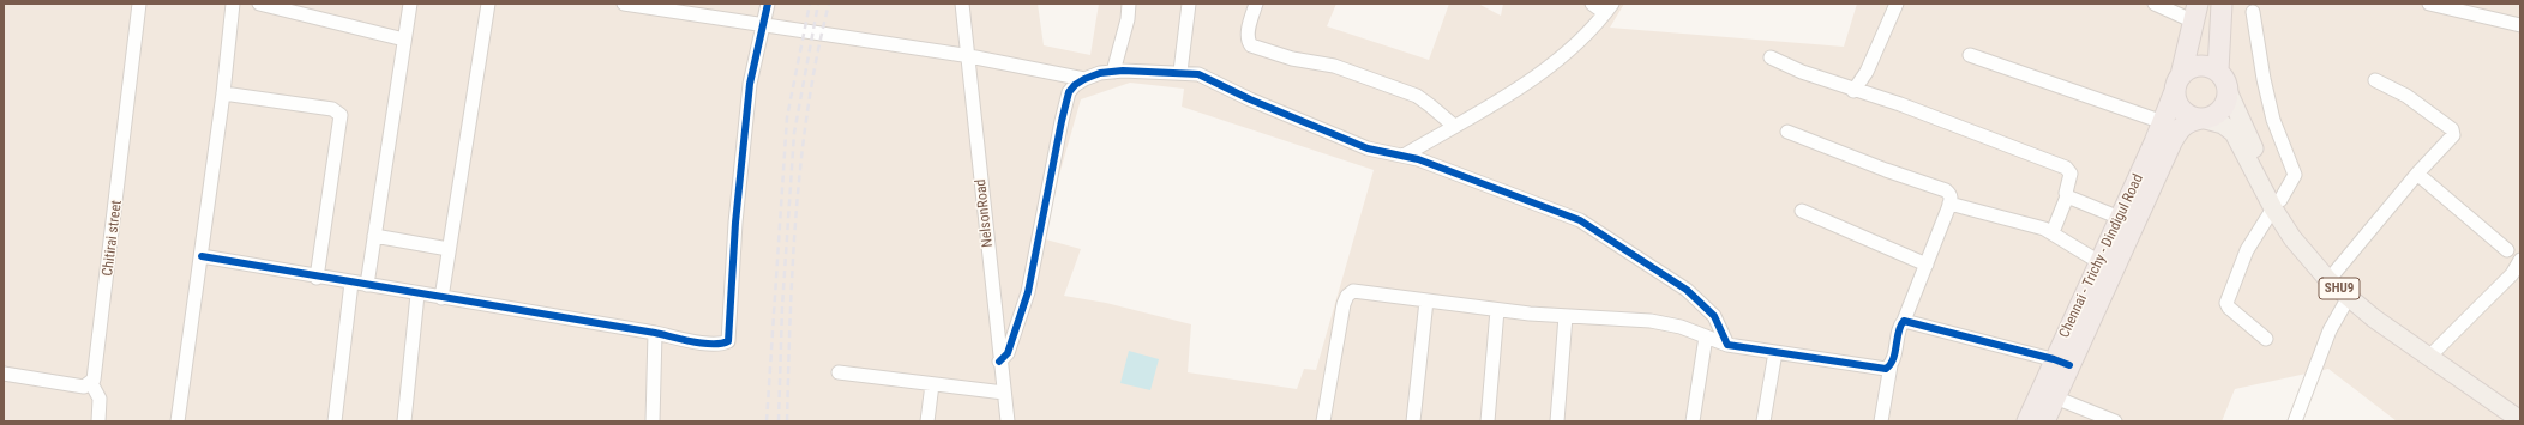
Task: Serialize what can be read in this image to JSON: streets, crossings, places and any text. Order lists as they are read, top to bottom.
{
  "streets": {
    "highway": ["Chennai - Trichy - Dindigul Road", "SHU9"],
    "street": ["NelsonRoad", "Chitirai street"]
  },
  "crossings": [
    ["Chennai - Trichy - Dindigul Road", "SHU9"]
  ]
}
